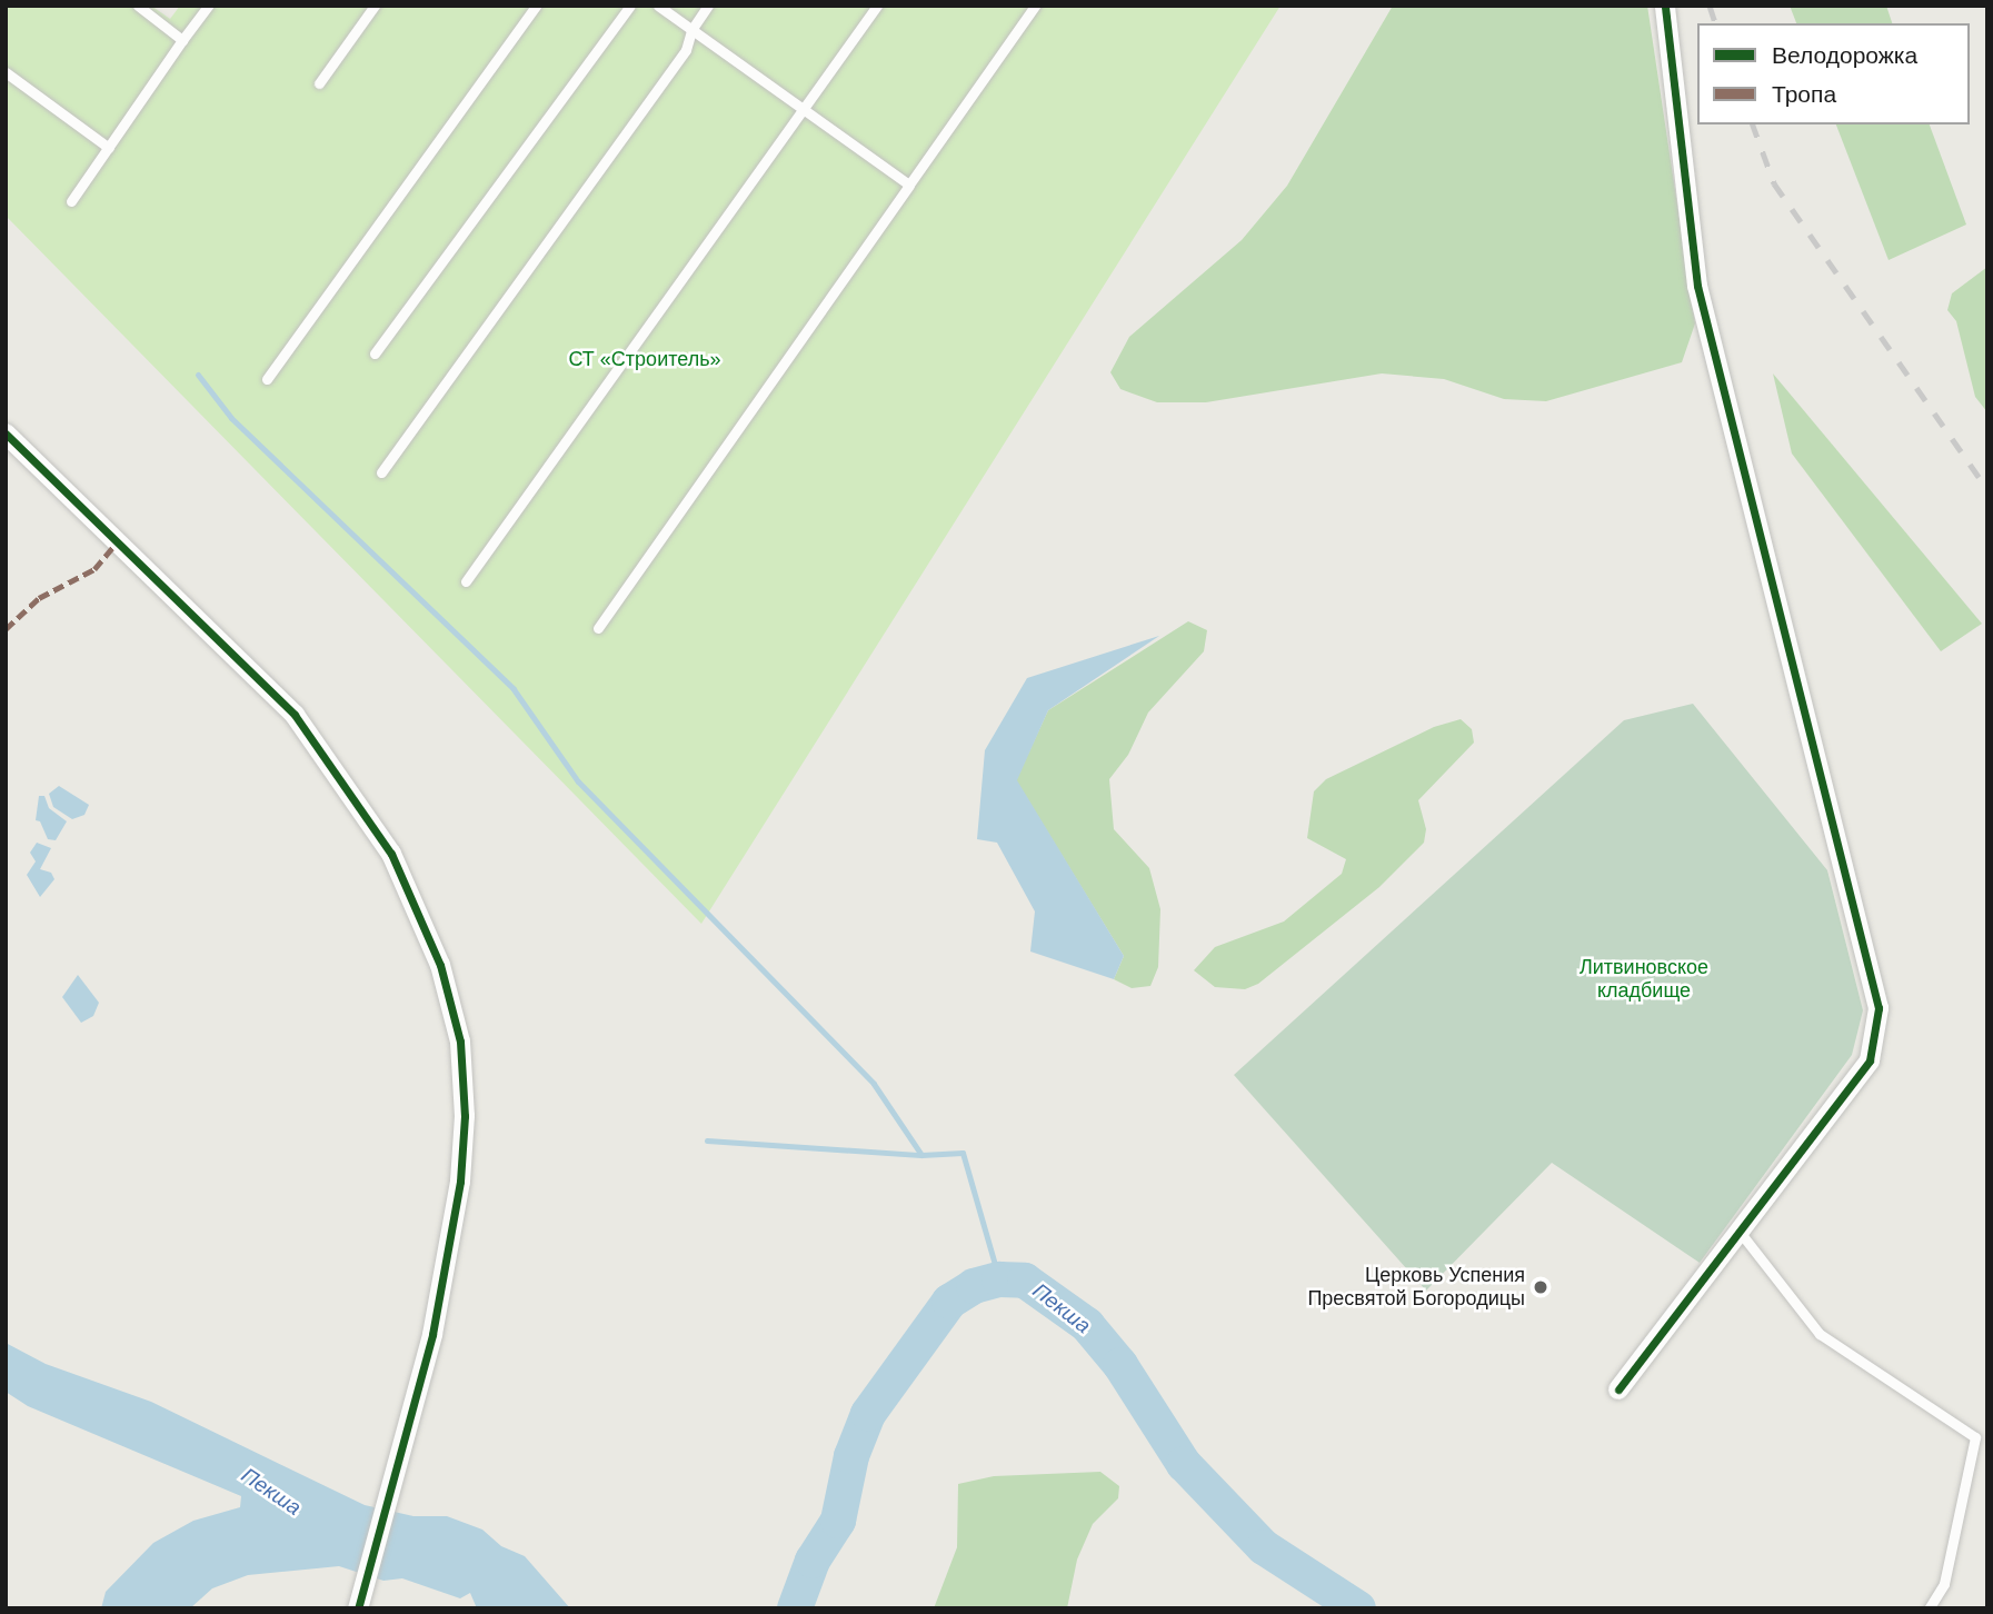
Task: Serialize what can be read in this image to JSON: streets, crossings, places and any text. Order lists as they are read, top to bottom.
{
  "water": ["Пекша"],
  "parks": ["СТ «Строитель»", "Литвиновское кладбище"],
  "places": ["Церковь Успения Пресвятой Богородицы"],
  "legend": ["Велодорожка", "Тропа"]
}
